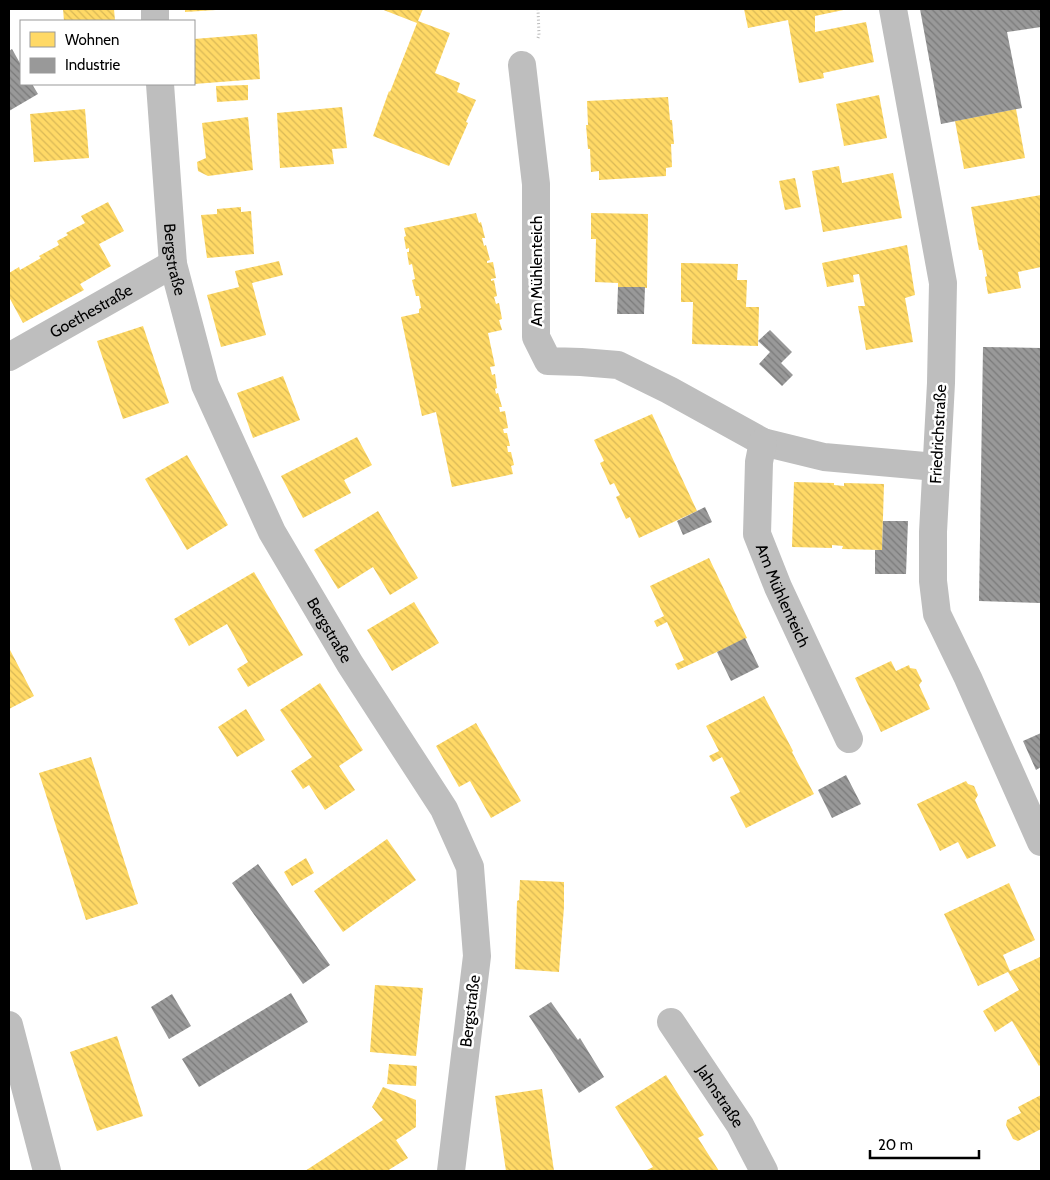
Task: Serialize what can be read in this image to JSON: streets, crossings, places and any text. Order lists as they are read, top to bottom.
{
  "streets": {
    "street": [
      "Bergstraße",
      "Am Mühlenteich",
      "Goethestraße",
      "Friedrichstraße",
      "Jahnstraße"
    ]
  },
  "crossings": [
    ["Bergstraße", "Goethestraße"],
    ["Am Mühlenteich", "Friedrichstraße"]
  ],
  "legend": ["Wohnen", "Industrie"],
  "scale_bar": "20 m"
}
